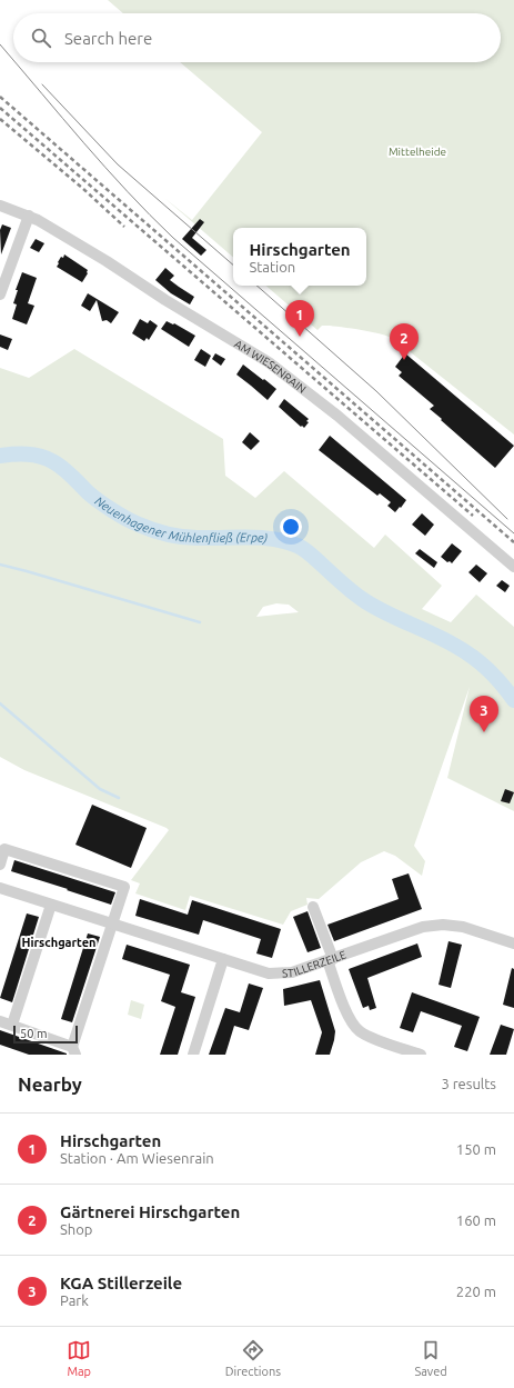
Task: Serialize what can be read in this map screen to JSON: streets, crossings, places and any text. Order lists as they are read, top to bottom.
{
  "streets": {
    "street": ["AM WIESENRAIN", "STILLERZEILE"]
  },
  "districts": ["Hirschgarten"],
  "water": ["Neuenhagener Mühlenfließ (Erpe)"],
  "parks": ["Mittelheide"],
  "scale_bar": "50 m",
  "page": {
    "search": "Search here",
    "popup": ["Hirschgarten", "Station"],
    "pins": ["1", "2", "3"],
    "scale": "50 m",
    "heading": ["Nearby", "3 results"],
    "list": [
      {
        "mark": "1",
        "name": "Hirschgarten",
        "note": "Station · Am Wiesenrain",
        "value": "150 m"
      },
      {
        "mark": "2",
        "name": "Gärtnerei Hirschgarten",
        "note": "Shop",
        "value": "160 m"
      },
      {
        "mark": "3",
        "name": "KGA Stillerzeile",
        "note": "Park",
        "value": "220 m"
      }
    ],
    "nav": ["Map", "Directions", "Saved"]
  }
}
